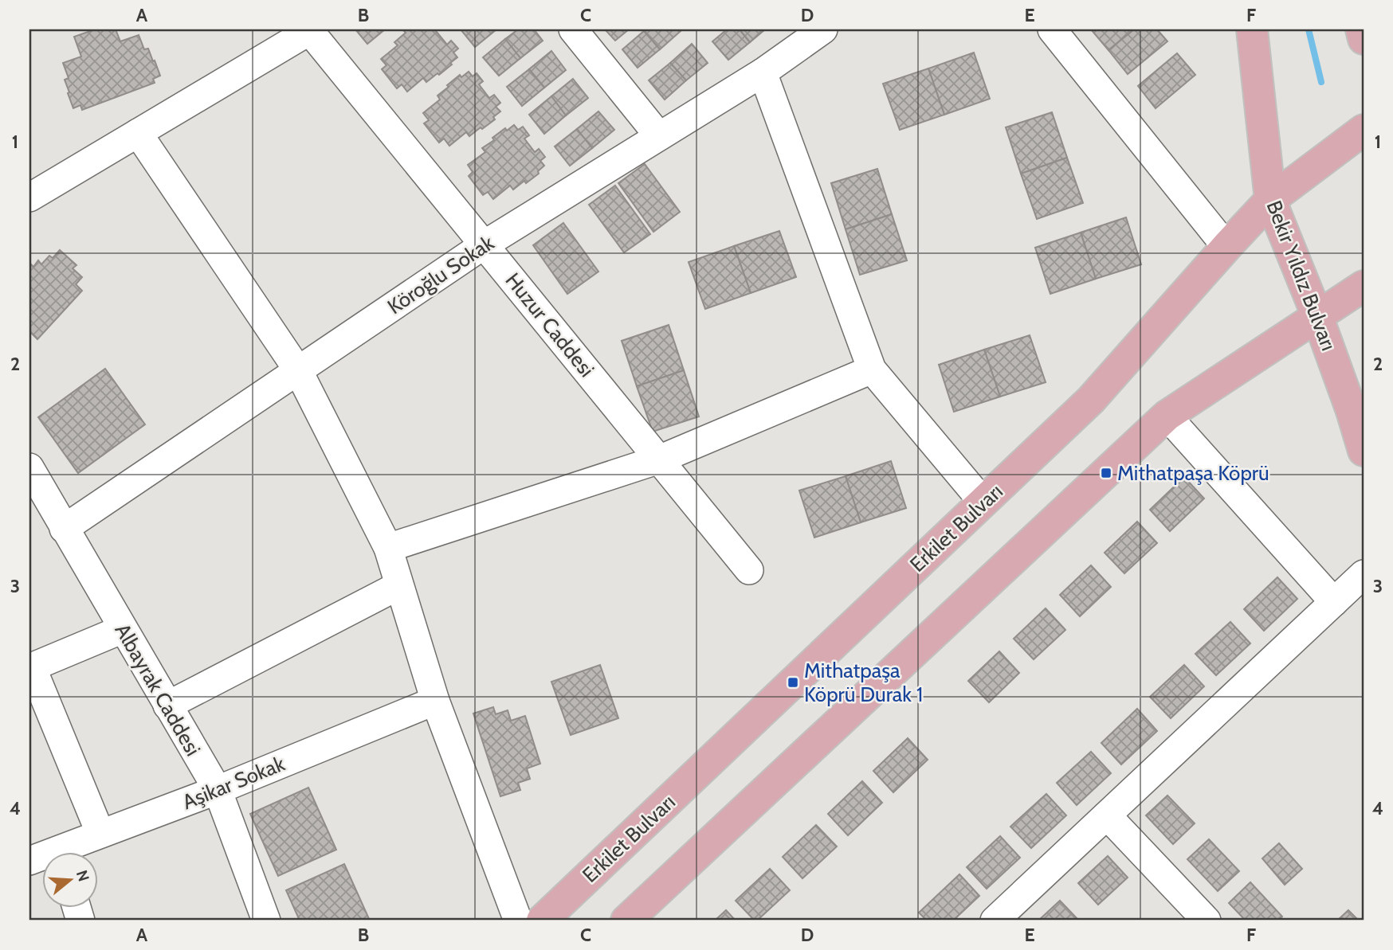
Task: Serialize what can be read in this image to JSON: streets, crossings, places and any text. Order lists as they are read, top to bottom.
{
  "streets": {
    "main road": ["Bekir Yıldız Bulvarı", "Erkilet Bulvarı"],
    "street": [
      "Köroğlu Sokak",
      "Huzur Caddesi",
      "Albayrak Caddesi",
      "Aşikar Sokak"
    ]
  },
  "crossings": [
    ["Köroğlu Sokak", "Huzur Caddesi"],
    ["Köroğlu Sokak", "Albayrak Caddesi"],
    ["Bekir Yıldız Bulvarı", "Erkilet Bulvarı"],
    ["Albayrak Caddesi", "Aşikar Sokak"]
  ],
  "places": {
    "transit": ["Mithatpaşa Köprü", "Mithatpaşa Köprü Durak 1"]
  },
  "north": "right",
  "grid": {
    "columns": [
      "A",
      "B",
      "C",
      "D",
      "E",
      "F"
    ],
    "rows": [
      "1",
      "2",
      "3",
      "4"
    ]
  }
}
